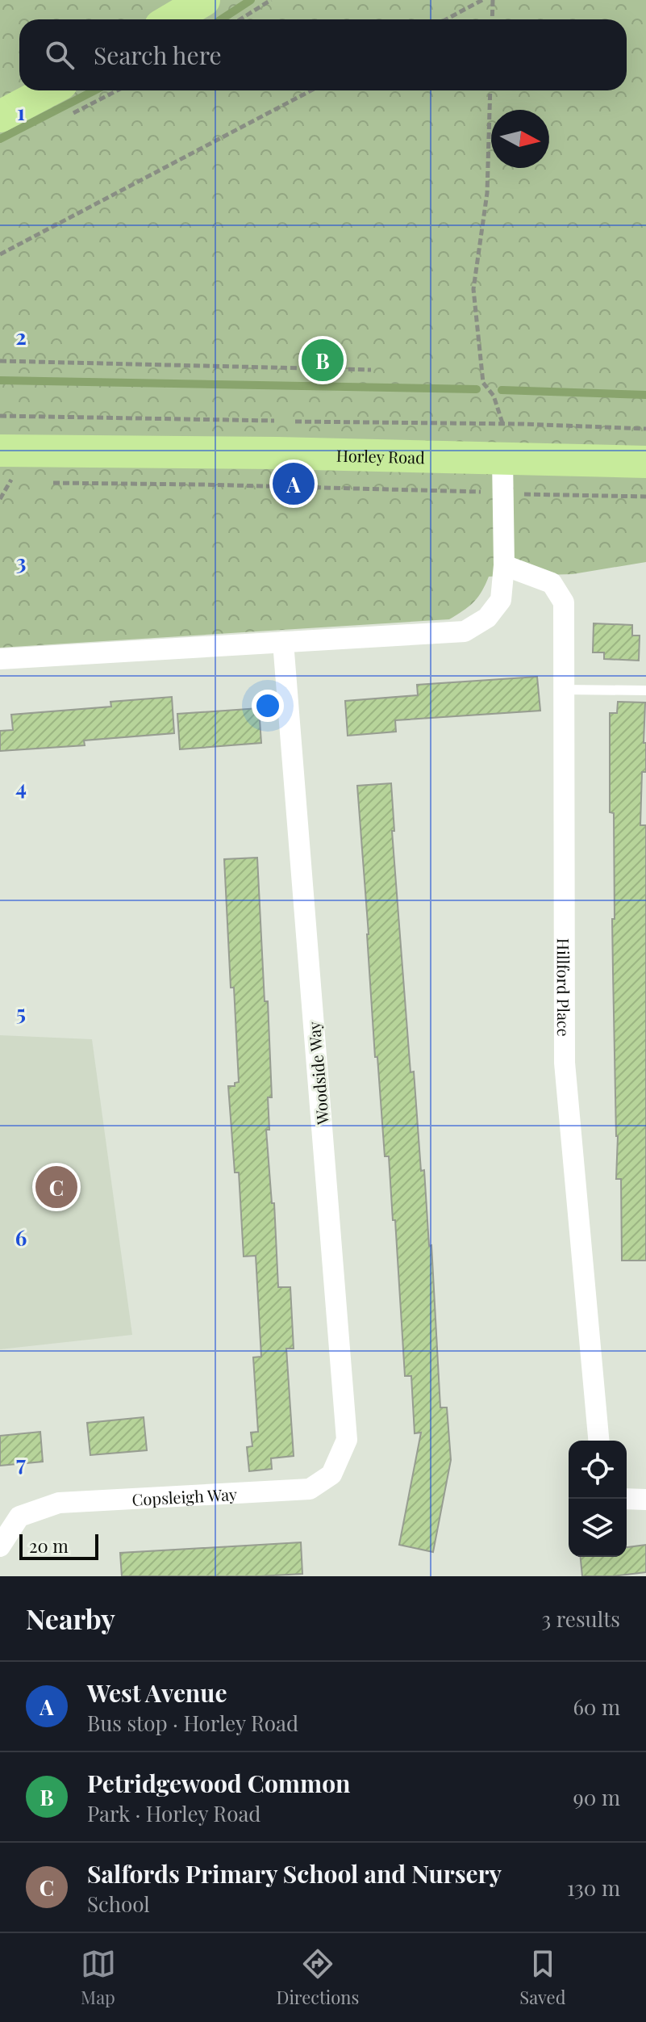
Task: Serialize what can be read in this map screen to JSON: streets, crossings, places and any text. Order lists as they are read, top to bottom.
{
  "streets": {
    "main road": ["Horley Road"],
    "street": ["Hillford Place", "Woodside Way", "Copsleigh Way"]
  },
  "crossings": [
    ["Woodside Way", "Copsleigh Way"]
  ],
  "scale_bar": "20 m",
  "north": "right",
  "page": {
    "search": "Search here",
    "pins": ["B", "A", "C"],
    "scale": "20 m",
    "heading": ["Nearby", "3 results"],
    "list": [
      {
        "mark": "A",
        "name": "West Avenue",
        "note": "Bus stop · Horley Road",
        "value": "60 m"
      },
      {
        "mark": "B",
        "name": "Petridgewood Common",
        "note": "Park · Horley Road",
        "value": "90 m"
      },
      {
        "mark": "C",
        "name": "Salfords Primary School and Nursery",
        "note": "School",
        "value": "130 m"
      }
    ],
    "nav": ["Map", "Directions", "Saved"]
  },
  "grid": {
    "rows": [
      "1",
      "2",
      "3",
      "4",
      "5",
      "6",
      "7"
    ]
  }
}
